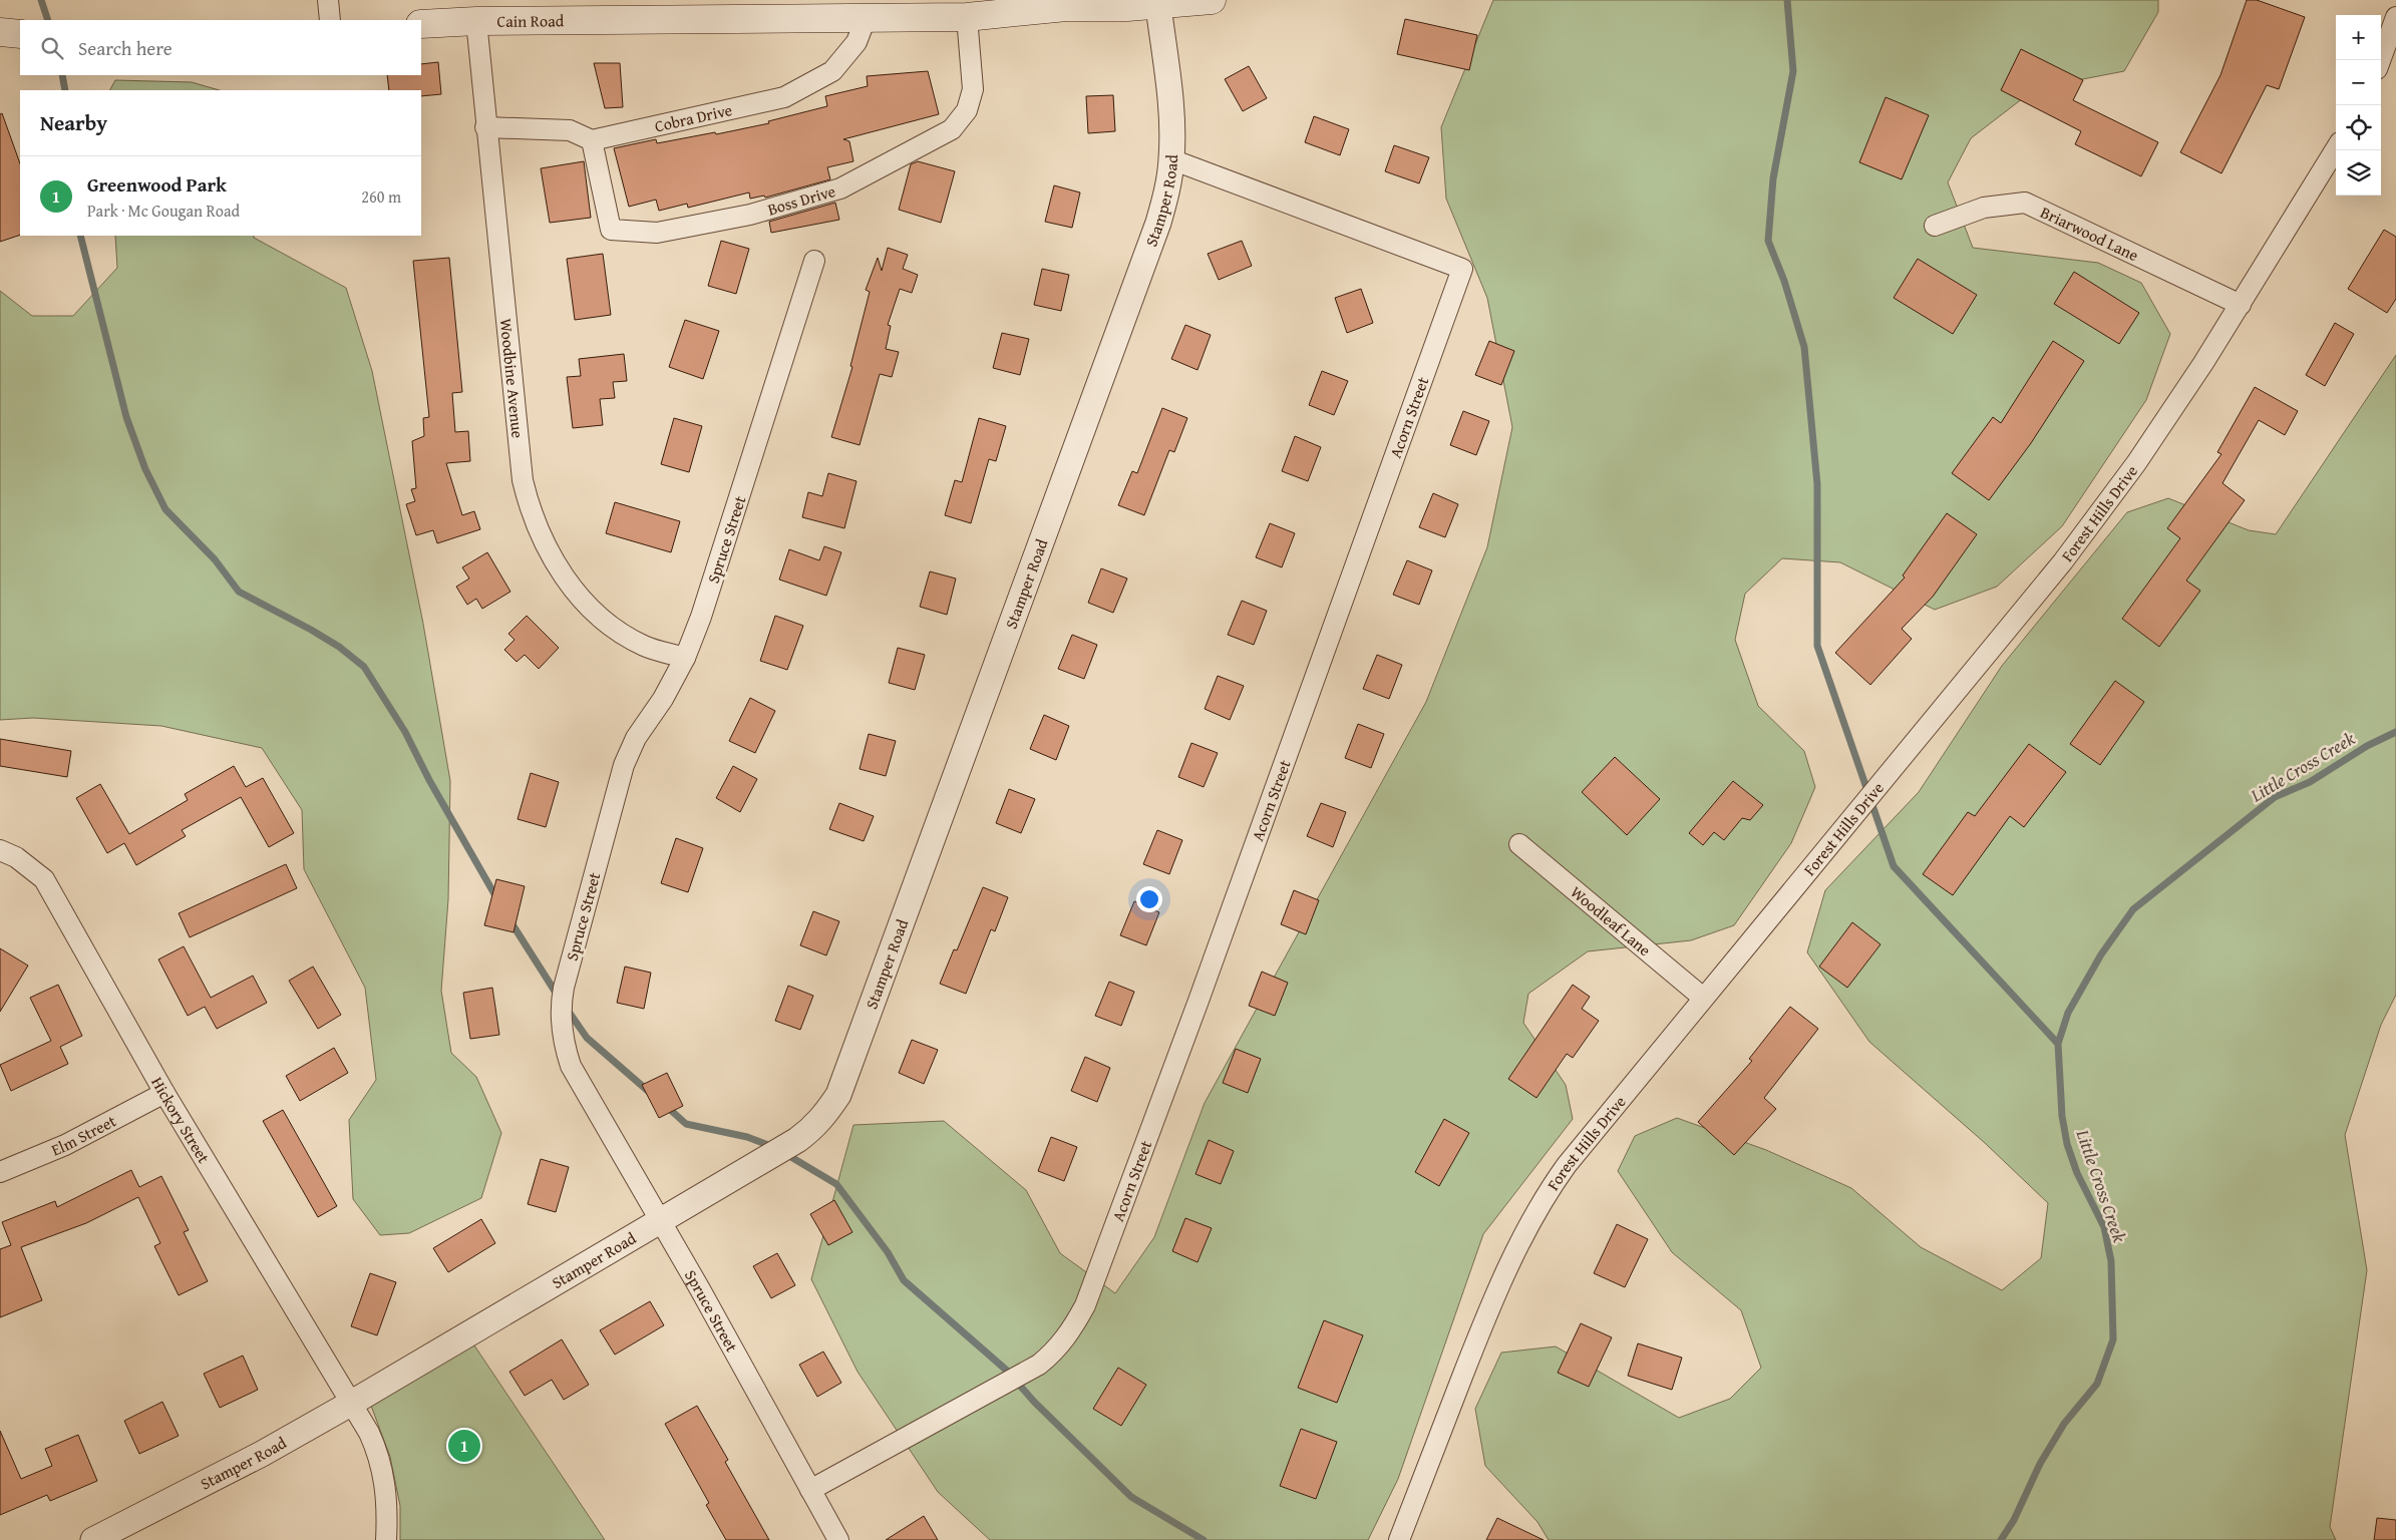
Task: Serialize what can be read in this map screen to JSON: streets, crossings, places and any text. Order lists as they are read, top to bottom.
{
  "streets": {
    "main road": ["Cain Road"],
    "street": [
      "Cobra Drive",
      "Boss Drive",
      "Stamper Road",
      "Briarwood Lane",
      "Woodbine Avenue",
      "Acorn Street",
      "Forest Hills Drive",
      "Spruce Street",
      "Woodleaf Lane",
      "Hickory Street",
      "Elm Street"
    ]
  },
  "crossings": [
    ["Cain Road", "Cobra Drive"],
    ["Cain Road", "Boss Drive"],
    ["Cain Road", "Stamper Road"],
    ["Cain Road", "Woodbine Avenue"],
    ["Cobra Drive", "Boss Drive"],
    ["Stamper Road", "Acorn Street"],
    ["Stamper Road", "Spruce Street"],
    ["Stamper Road", "Hickory Street"],
    ["Briarwood Lane", "Forest Hills Drive"],
    ["Woodbine Avenue", "Spruce Street"],
    ["Acorn Street", "Spruce Street"],
    ["Forest Hills Drive", "Woodleaf Lane"],
    ["Hickory Street", "Elm Street"]
  ],
  "water": ["Little Cross Creek"],
  "page": {
    "map_buttons": ["+", "−"],
    "search": "Search here",
    "heading": "Nearby",
    "list": [
      {
        "mark": "1",
        "name": "Greenwood Park",
        "note": "Park · Mc Gougan Road",
        "value": "260 m"
      }
    ],
    "pins": "1"
  }
}
